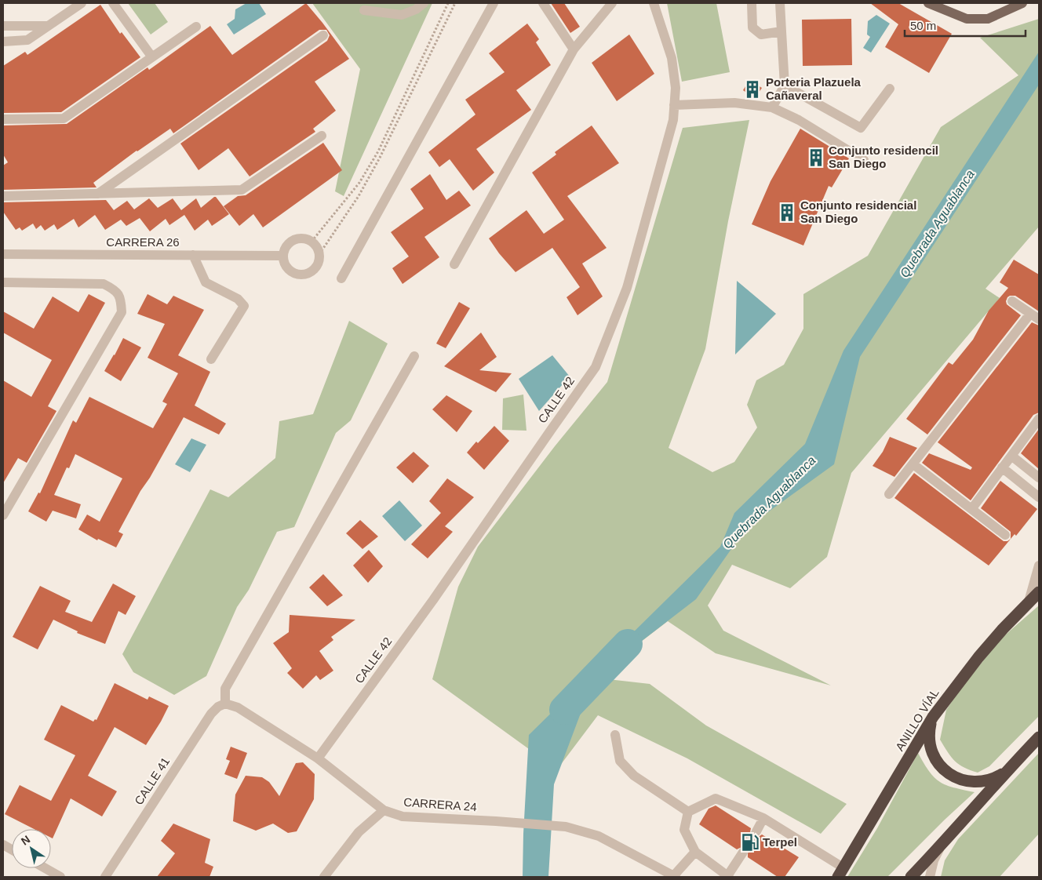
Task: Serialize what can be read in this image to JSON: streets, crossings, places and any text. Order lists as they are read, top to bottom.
{
  "streets": {
    "highway": ["ANILLO VÍAL"],
    "street": [
      "CARRERA 26",
      "CALLE 42",
      "CALLE 41",
      "CARRERA 24"
    ]
  },
  "crossings": [
    ["CALLE 42", "CARRERA 24"],
    ["CALLE 41", "CARRERA 24"]
  ],
  "water": ["Quebrada Aguablanca"],
  "places": {
    "building": ["Porteria Plazuela Cañaveral", "Conjunto residencil San Diego", "Conjunto residencial San Diego"],
    "fuel station": ["Terpel"]
  },
  "scale_bar": "50 m",
  "north": "top left"
}
